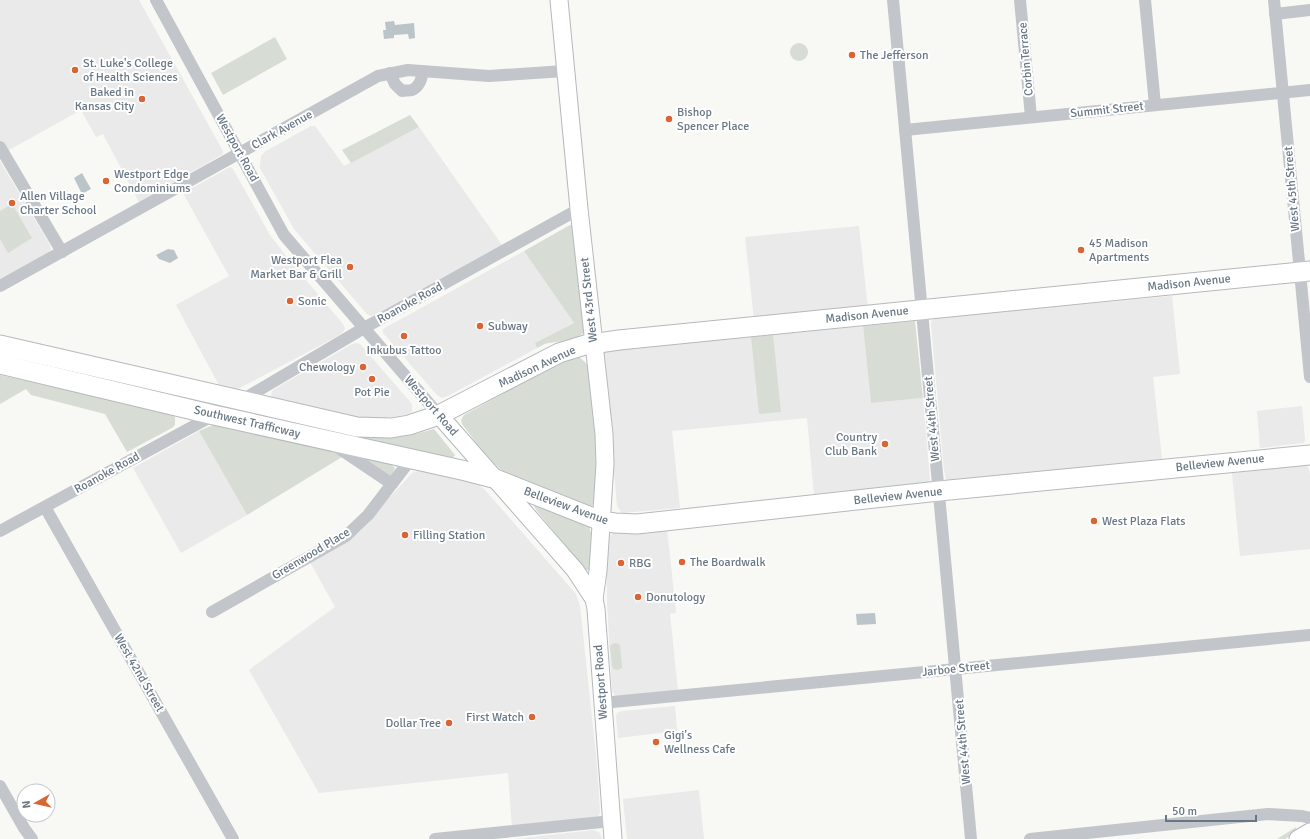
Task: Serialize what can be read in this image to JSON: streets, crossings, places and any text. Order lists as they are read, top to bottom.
{
  "streets": {
    "main road": ["Madison Avenue", "Southwest Trafficway", "Belleview Avenue"],
    "street": [
      "Corbin Terrace",
      "Summit Street",
      "Clark Avenue",
      "Westport Road",
      "West 45th Street",
      "West 43rd Street",
      "Roanoke Road",
      "West 44th Street",
      "Greenwood Place",
      "Jarboe Street",
      "West 42nd Street"
    ]
  },
  "crossings": [
    ["Corbin Terrace", "Summit Street"],
    ["Summit Street", "West 45th Street"],
    ["Summit Street", "West 44th Street"],
    ["Clark Avenue", "Westport Road"],
    ["Clark Avenue", "West 43rd Street"],
    ["Westport Road", "Madison Avenue"],
    ["Westport Road", "West 43rd Street"],
    ["Westport Road", "Roanoke Road"],
    ["Westport Road", "Southwest Trafficway"],
    ["Westport Road", "Belleview Avenue"],
    ["Westport Road", "Jarboe Street"],
    ["West 45th Street", "Madison Avenue"],
    ["Madison Avenue", "West 43rd Street"],
    ["Madison Avenue", "West 44th Street"],
    ["Madison Avenue", "Southwest Trafficway"],
    ["West 43rd Street", "Roanoke Road"],
    ["West 43rd Street", "Belleview Avenue"],
    ["Roanoke Road", "Southwest Trafficway"],
    ["Roanoke Road", "West 42nd Street"],
    ["West 44th Street", "Belleview Avenue"],
    ["West 44th Street", "Jarboe Street"],
    ["Southwest Trafficway", "Belleview Avenue"],
    ["Southwest Trafficway", "Greenwood Place"]
  ],
  "places": [
    "The Jefferson",
    "St. Luke's College of Health Sciences",
    "Baked in Kansas City",
    "Bishop Spencer Place",
    "Westport Edge Condominiums",
    "Allen Village Charter School",
    "45 Madison Apartments",
    "Westport Flea Market Bar & Grill",
    "Sonic",
    "Subway",
    "Inkubus Tattoo",
    "Chewology",
    "Pot Pie",
    "Country Club Bank",
    "West Plaza Flats",
    "Filling Station",
    "The Boardwalk",
    "RBG",
    "Donutology",
    "First Watch",
    "Dollar Tree",
    "Gigi's Wellness Cafe"
  ],
  "scale_bar": "50 m",
  "north": "left"
}
